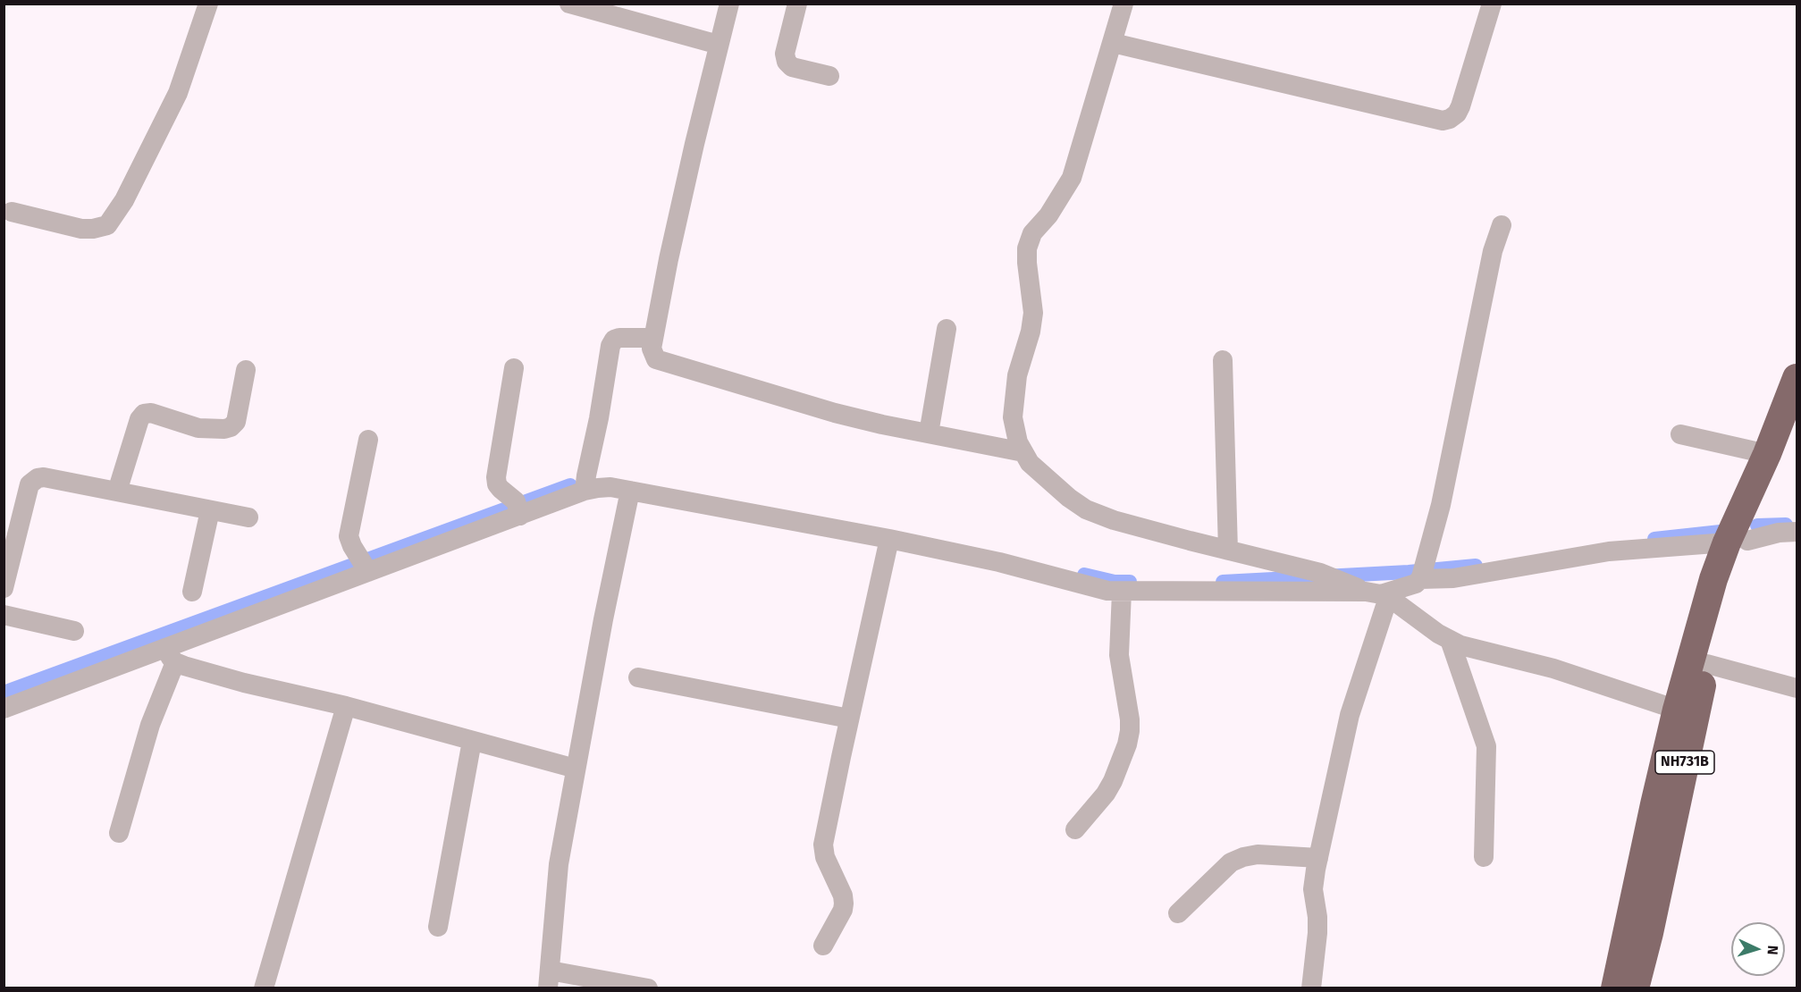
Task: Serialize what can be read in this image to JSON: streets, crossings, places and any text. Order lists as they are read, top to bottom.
{
  "streets": {
    "highway": ["NH731B"]
  },
  "north": "right"
}
